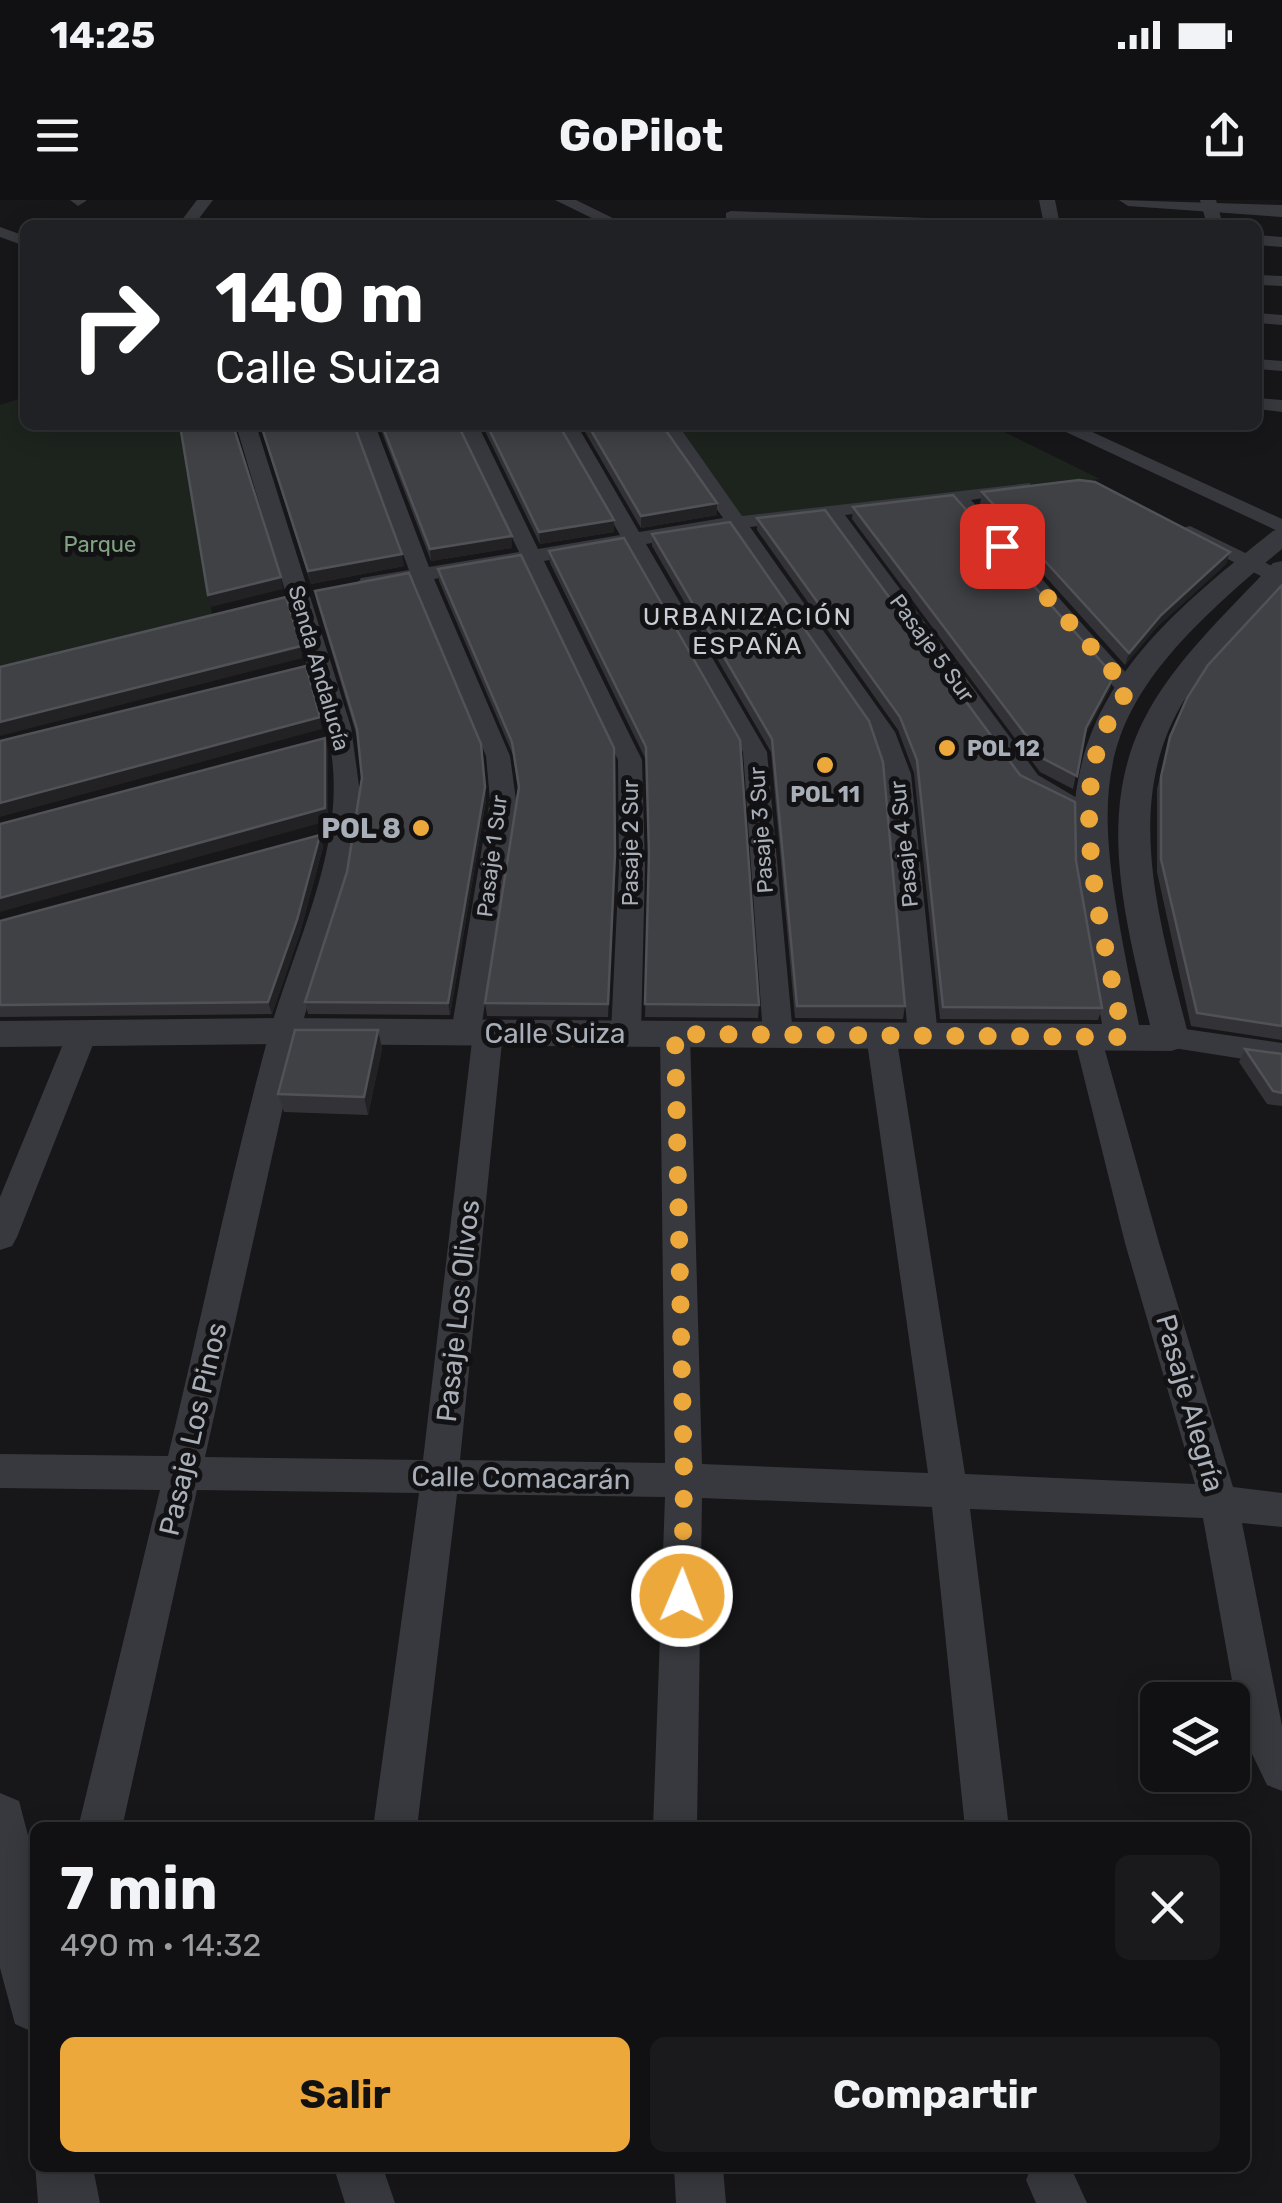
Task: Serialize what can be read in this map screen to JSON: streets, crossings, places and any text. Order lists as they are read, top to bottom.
{
  "streets": {
    "street": [
      "Pasaje 5 Sur",
      "Senda Andalucía",
      "Pasaje 3 Sur",
      "Pasaje 2 Sur",
      "Pasaje 4 Sur",
      "Pasaje 1 Sur",
      "Calle Suiza",
      "Pasaje Los Olivos",
      "Pasaje Alegría",
      "Pasaje Los Pinos",
      "Calle Comacarán"
    ]
  },
  "crossings": [
    ["Senda Andalucía", "Calle Suiza"],
    ["Senda Andalucía", "Pasaje Los Pinos"],
    ["Pasaje 3 Sur", "Calle Suiza"],
    ["Pasaje 2 Sur", "Calle Suiza"],
    ["Pasaje 4 Sur", "Calle Suiza"],
    ["Pasaje 1 Sur", "Calle Suiza"],
    ["Pasaje 1 Sur", "Pasaje Los Olivos"],
    ["Calle Suiza", "Pasaje Los Olivos"],
    ["Calle Suiza", "Pasaje Alegría"],
    ["Calle Suiza", "Pasaje Los Pinos"],
    ["Pasaje Los Olivos", "Calle Comacarán"],
    ["Pasaje Alegría", "Calle Comacarán"],
    ["Pasaje Los Pinos", "Calle Comacarán"]
  ],
  "districts": ["URBANIZACIÓN ESPAÑA"],
  "parks": ["Parque"],
  "places": ["POL 12", "POL 11", "POL 8"],
  "page": {
    "status": "14:25",
    "header": "GoPilot",
    "turn": ["140 m", "Calle Suiza"],
    "heading": ["7 min", "490 m · 14:32"],
    "buttons": ["Salir", "Compartir"]
  }
}
